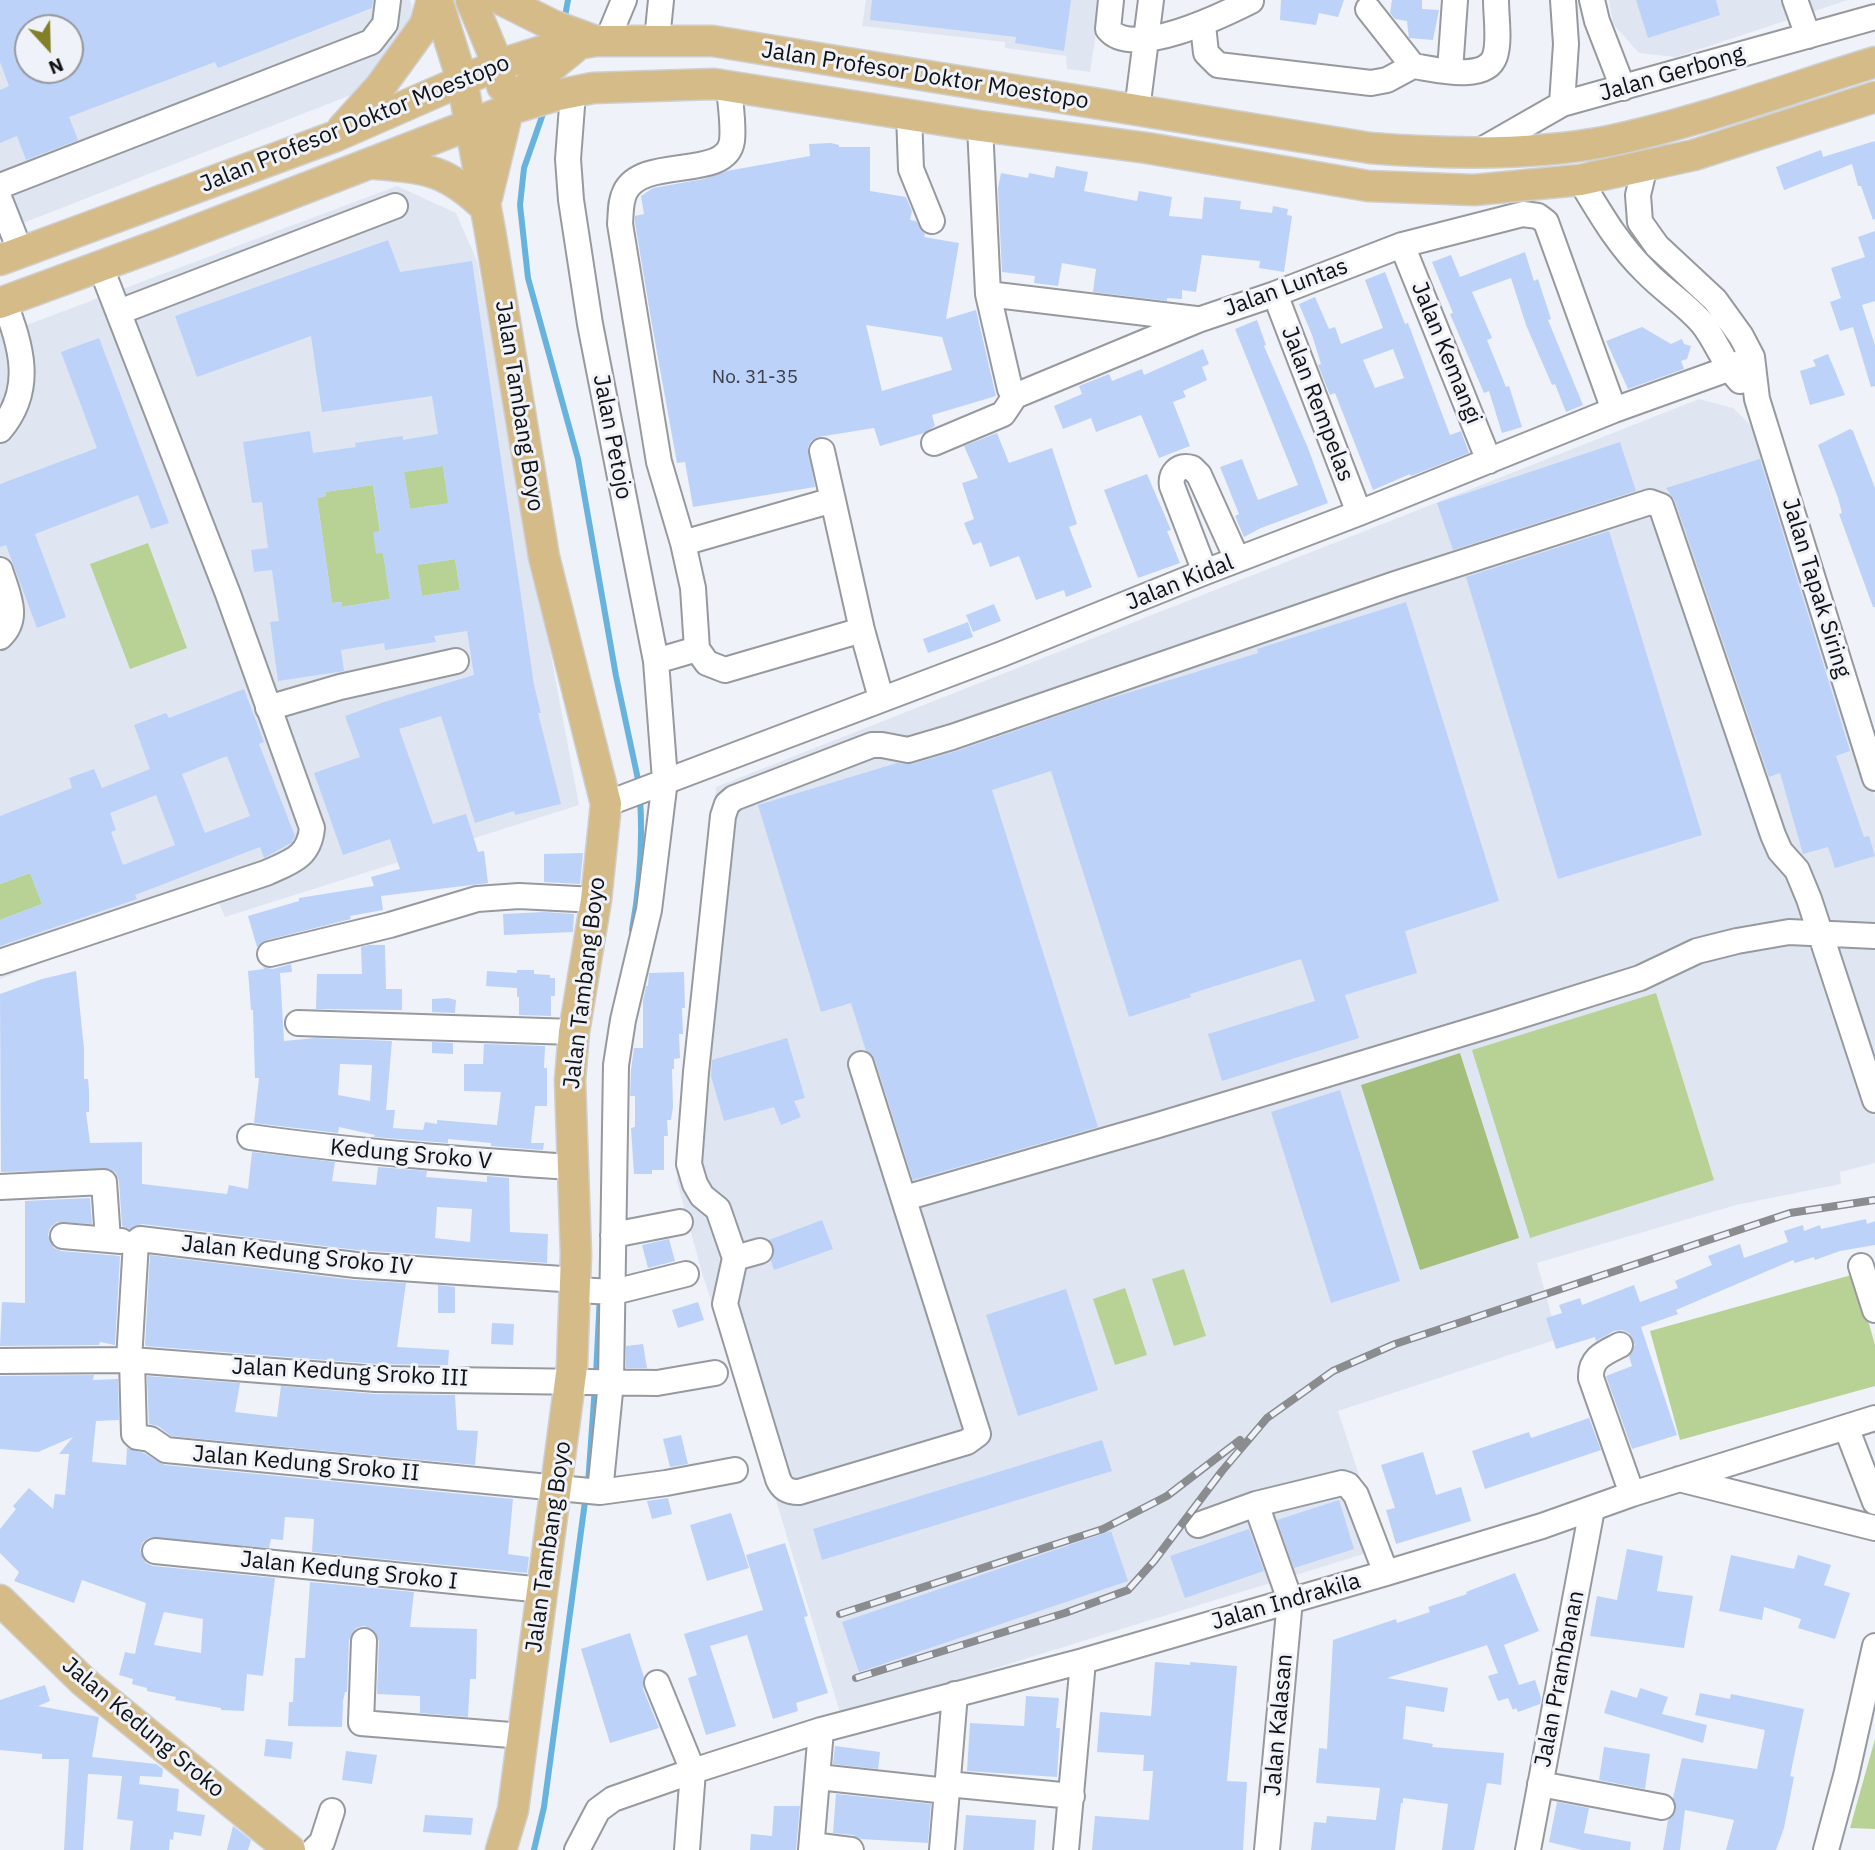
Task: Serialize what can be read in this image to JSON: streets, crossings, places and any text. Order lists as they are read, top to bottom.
{
  "streets": {
    "main road": ["Jalan Profesor Doktor Moestopo", "Jalan Tambang Boyo", "Jalan Kedung Sroko"],
    "street": [
      "Jalan Gerbong",
      "Jalan Luntas",
      "Jalan Kemangi",
      "Jalan Rempelas",
      "Jalan Petojo",
      "Jalan Kidal",
      "Jalan Tapak Siring",
      "Kedung Sroko V",
      "Jalan Kedung Sroko IV",
      "Jalan Kedung Sroko III",
      "Jalan Kedung Sroko II",
      "Jalan Kedung Sroko I",
      "Jalan Indrakila",
      "Jalan Prambanan",
      "Jalan Kalasan"
    ]
  },
  "crossings": [
    ["Jalan Gerbong", "Jalan Profesor Doktor Moestopo"],
    ["Jalan Profesor Doktor Moestopo", "Jalan Tambang Boyo"],
    ["Jalan Profesor Doktor Moestopo", "Jalan Petojo"],
    ["Jalan Profesor Doktor Moestopo", "Jalan Tapak Siring"],
    ["Jalan Luntas", "Jalan Kemangi"],
    ["Jalan Luntas", "Jalan Rempelas"],
    ["Jalan Luntas", "Jalan Kidal"],
    ["Jalan Kemangi", "Jalan Kidal"],
    ["Jalan Rempelas", "Jalan Kidal"],
    ["Jalan Tambang Boyo", "Jalan Petojo"],
    ["Jalan Tambang Boyo", "Jalan Kidal"],
    ["Jalan Tambang Boyo", "Kedung Sroko V"],
    ["Jalan Tambang Boyo", "Jalan Kedung Sroko IV"],
    ["Jalan Tambang Boyo", "Jalan Kedung Sroko III"],
    ["Jalan Tambang Boyo", "Jalan Kedung Sroko II"],
    ["Jalan Tambang Boyo", "Jalan Kedung Sroko I"],
    ["Jalan Petojo", "Jalan Kidal"],
    ["Jalan Petojo", "Jalan Kedung Sroko IV"],
    ["Jalan Petojo", "Jalan Kedung Sroko III"],
    ["Jalan Kidal", "Jalan Tapak Siring"],
    ["Jalan Kedung Sroko III", "Jalan Kedung Sroko II"],
    ["Jalan Indrakila", "Jalan Prambanan"],
    ["Jalan Indrakila", "Jalan Kalasan"]
  ],
  "house_numbers": ["No. 31-35"],
  "north": "bottom"
}
